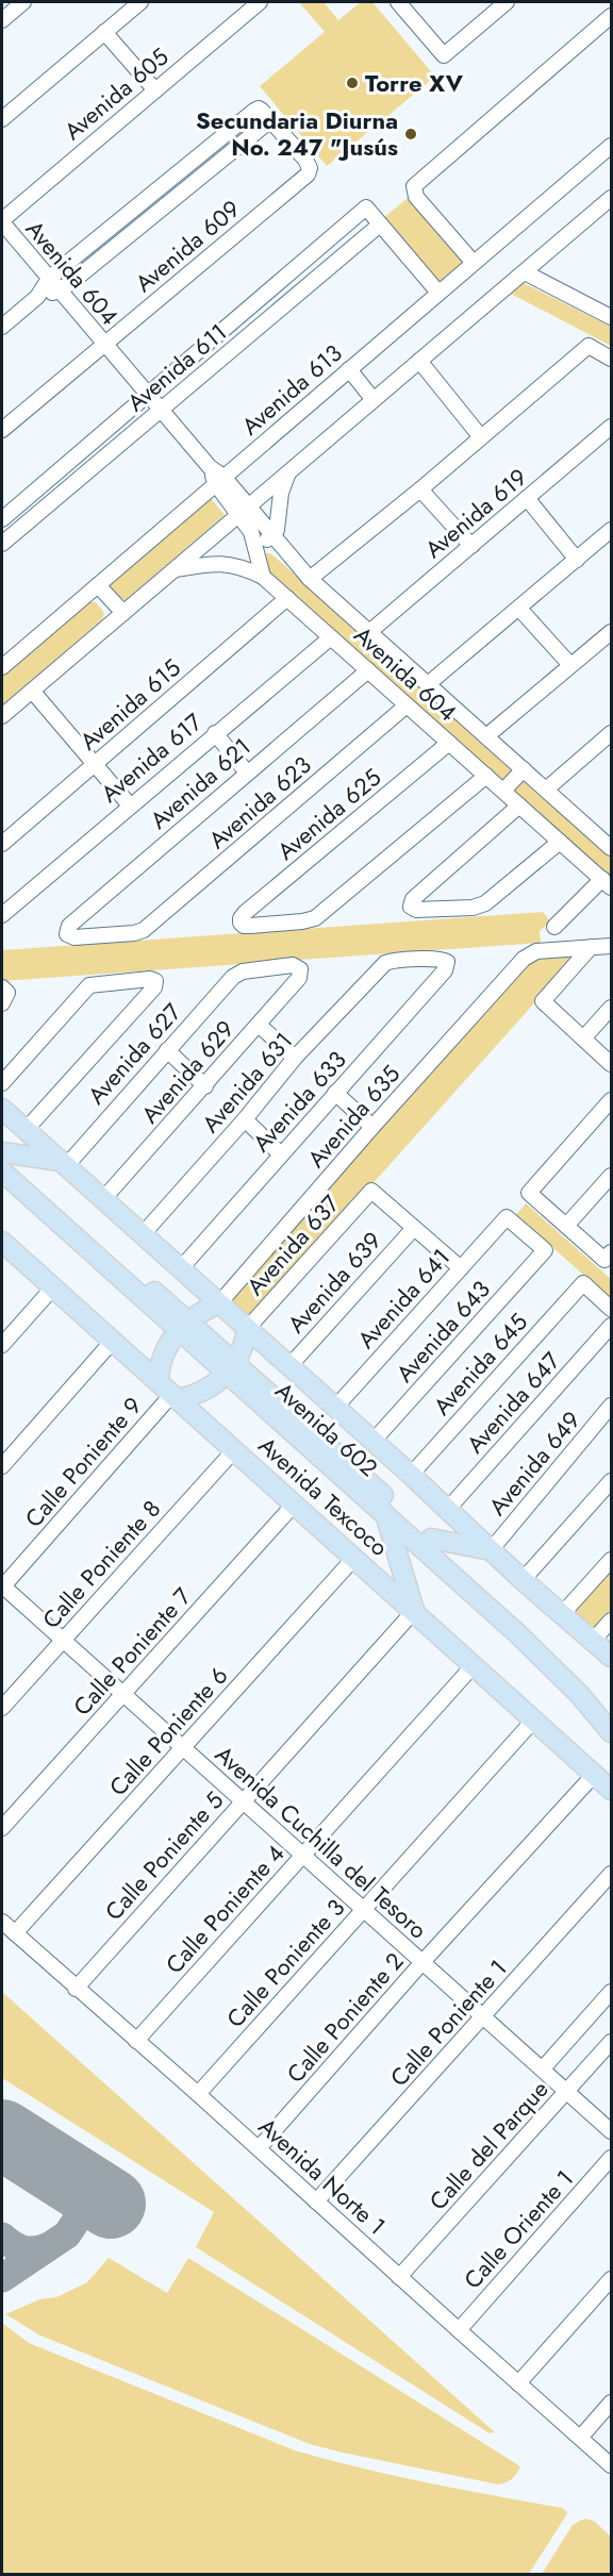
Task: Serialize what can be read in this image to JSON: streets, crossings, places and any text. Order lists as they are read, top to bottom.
{
  "streets": {
    "main road": ["Avenida 602", "Avenida Texcoco"],
    "street": [
      "Avenida 605",
      "Avenida 609",
      "Avenida 604",
      "Avenida 611",
      "Avenida 613",
      "Avenida 619",
      "Avenida 615",
      "Avenida 617",
      "Avenida 621",
      "Avenida 623",
      "Avenida 625",
      "Avenida 627",
      "Avenida 629",
      "Avenida 631",
      "Avenida 633",
      "Avenida 635",
      "Avenida 637",
      "Avenida 639",
      "Avenida 641",
      "Avenida 643",
      "Avenida 645",
      "Avenida 647",
      "Calle Poniente 9",
      "Avenida 649",
      "Calle Poniente 8",
      "Calle Poniente 7",
      "Calle Poniente 6",
      "Avenida Cuchilla del Tesoro",
      "Calle Poniente 5",
      "Calle Poniente 4",
      "Calle Poniente 3",
      "Calle Poniente 2",
      "Calle Poniente 1",
      "Calle del Parque",
      "Avenida Norte 1",
      "Calle Oriente 1"
    ]
  },
  "crossings": [
    ["Avenida 605", "Avenida 604"],
    ["Avenida 609", "Avenida 604"],
    ["Avenida 604", "Avenida 611"],
    ["Avenida 604", "Avenida 613"],
    ["Avenida 604", "Avenida 619"],
    ["Avenida 604", "Avenida 615"],
    ["Avenida 604", "Avenida 617"],
    ["Avenida 604", "Avenida 621"],
    ["Avenida 604", "Avenida 623"],
    ["Avenida 604", "Avenida 625"],
    ["Avenida 621", "Avenida 623"],
    ["Avenida 627", "Avenida 629"],
    ["Avenida 627", "Avenida 602"],
    ["Avenida 629", "Avenida 602"],
    ["Avenida 631", "Avenida 633"],
    ["Avenida 631", "Avenida 602"],
    ["Avenida 633", "Avenida 602"],
    ["Avenida 635", "Avenida 602"],
    ["Avenida 637", "Avenida 639"],
    ["Avenida 637", "Avenida 602"],
    ["Avenida 639", "Avenida 602"],
    ["Avenida 641", "Avenida 643"],
    ["Avenida 641", "Avenida 602"],
    ["Avenida 643", "Avenida 602"],
    ["Avenida 645", "Avenida 602"],
    ["Avenida 647", "Avenida 602"],
    ["Avenida 602", "Avenida 649"],
    ["Calle Poniente 9", "Avenida Texcoco"],
    ["Calle Poniente 9", "Avenida Cuchilla del Tesoro"],
    ["Avenida Texcoco", "Calle Poniente 8"],
    ["Avenida Texcoco", "Calle Poniente 7"],
    ["Avenida Texcoco", "Calle Poniente 6"],
    ["Avenida Texcoco", "Calle Poniente 5"],
    ["Avenida Texcoco", "Calle Poniente 4"],
    ["Avenida Texcoco", "Calle Poniente 3"],
    ["Avenida Texcoco", "Calle Poniente 2"],
    ["Calle Poniente 8", "Avenida Cuchilla del Tesoro"],
    ["Calle Poniente 7", "Avenida Cuchilla del Tesoro"],
    ["Calle Poniente 6", "Avenida Cuchilla del Tesoro"],
    ["Calle Poniente 6", "Avenida Norte 1"],
    ["Avenida Cuchilla del Tesoro", "Calle Poniente 5"],
    ["Avenida Cuchilla del Tesoro", "Calle Poniente 4"],
    ["Avenida Cuchilla del Tesoro", "Calle Poniente 3"],
    ["Avenida Cuchilla del Tesoro", "Calle Poniente 2"],
    ["Avenida Cuchilla del Tesoro", "Calle Poniente 1"],
    ["Avenida Cuchilla del Tesoro", "Calle del Parque"],
    ["Calle Poniente 5", "Avenida Norte 1"],
    ["Calle Poniente 4", "Avenida Norte 1"],
    ["Calle Poniente 3", "Avenida Norte 1"],
    ["Calle Poniente 2", "Avenida Norte 1"],
    ["Calle Poniente 1", "Avenida Norte 1"],
    ["Calle del Parque", "Avenida Norte 1"],
    ["Avenida Norte 1", "Calle Oriente 1"]
  ],
  "places": ["Torre XV", "Secundaria Diurna No. 247 \"Jusús"]
}
